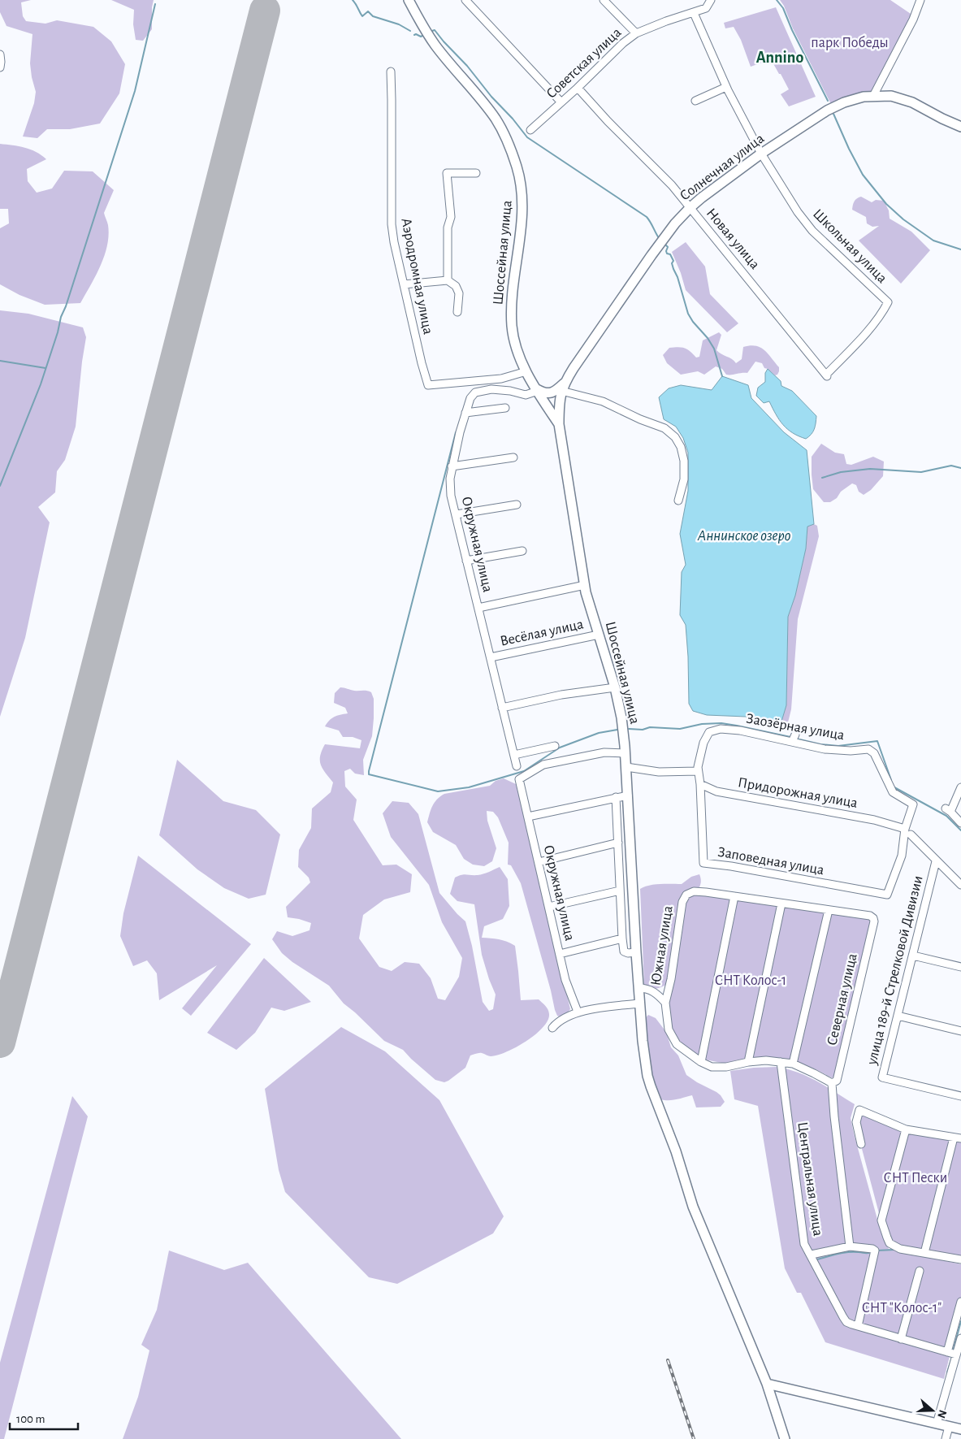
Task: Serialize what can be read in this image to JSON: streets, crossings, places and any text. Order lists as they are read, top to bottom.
{
  "streets": {
    "main road": ["Солнечная улица", "Шоссейная улица"],
    "street": [
      "Советская улица",
      "Новая улица",
      "Школьная улица",
      "Аэродромная улица",
      "Окружная улица",
      "Весёлая улица",
      "Заозёрная улица",
      "Придорожная улица",
      "Заповедная улица",
      "Южная улица",
      "улица 189-й Стрелковой Дивизии",
      "Северная улица",
      "Центральная улица"
    ]
  },
  "crossings": [
    ["Советская улица", "Новая улица"],
    ["Советская улица", "Школьная улица"],
    ["Солнечная улица", "Новая улица"],
    ["Солнечная улица", "Школьная улица"],
    ["Новая улица", "Школьная улица"],
    ["Шоссейная улица", "Аэродромная улица"],
    ["Шоссейная улица", "Окружная улица"],
    ["Шоссейная улица", "Весёлая улица"],
    ["Окружная улица", "Весёлая улица"],
    ["Заозёрная улица", "Придорожная улица"],
    ["Заозёрная улица", "Заповедная улица"],
    ["Придорожная улица", "Заповедная улица"]
  ],
  "districts": ["Annino"],
  "water": ["Аннинское озеро"],
  "parks": [
    "парк Победы",
    "СНТ Колос-1",
    "СНТ Пески",
    "СНТ \"Колос-1\""
  ],
  "scale_bar": "100 m",
  "north": "right"
}
